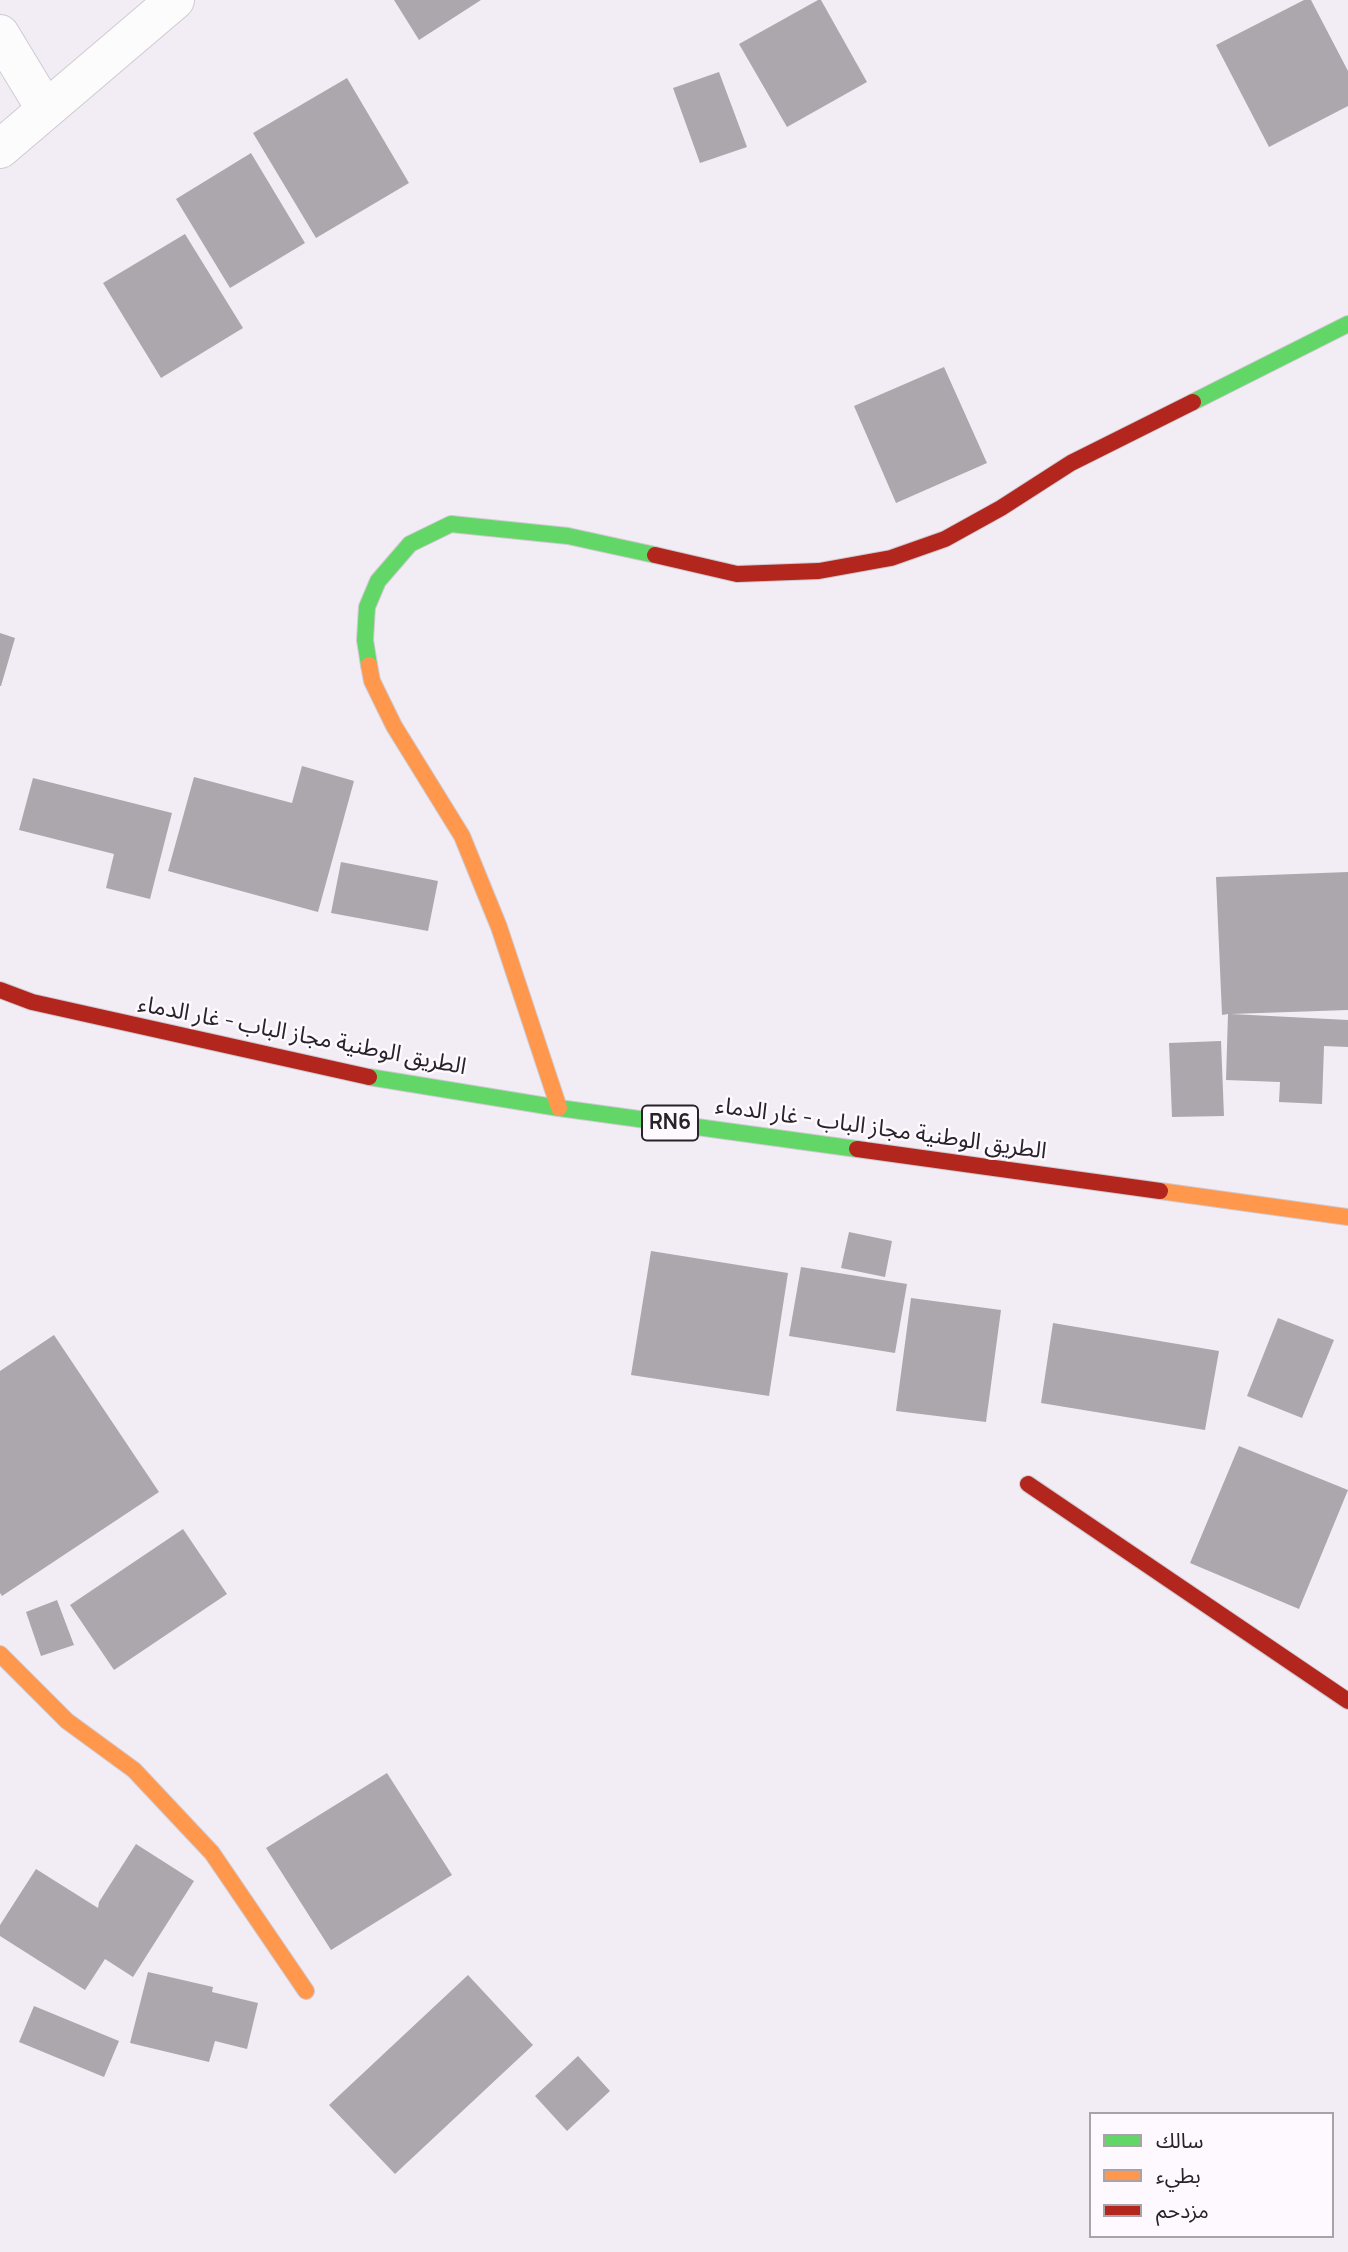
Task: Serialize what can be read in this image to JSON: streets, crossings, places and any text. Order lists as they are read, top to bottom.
{
  "streets": {
    "street": ["الطريق الوطنية مجاز الباب - غار الدماء", "RN6"]
  },
  "legend": ["سالك", "بطيء", "مزدحم"]
}
